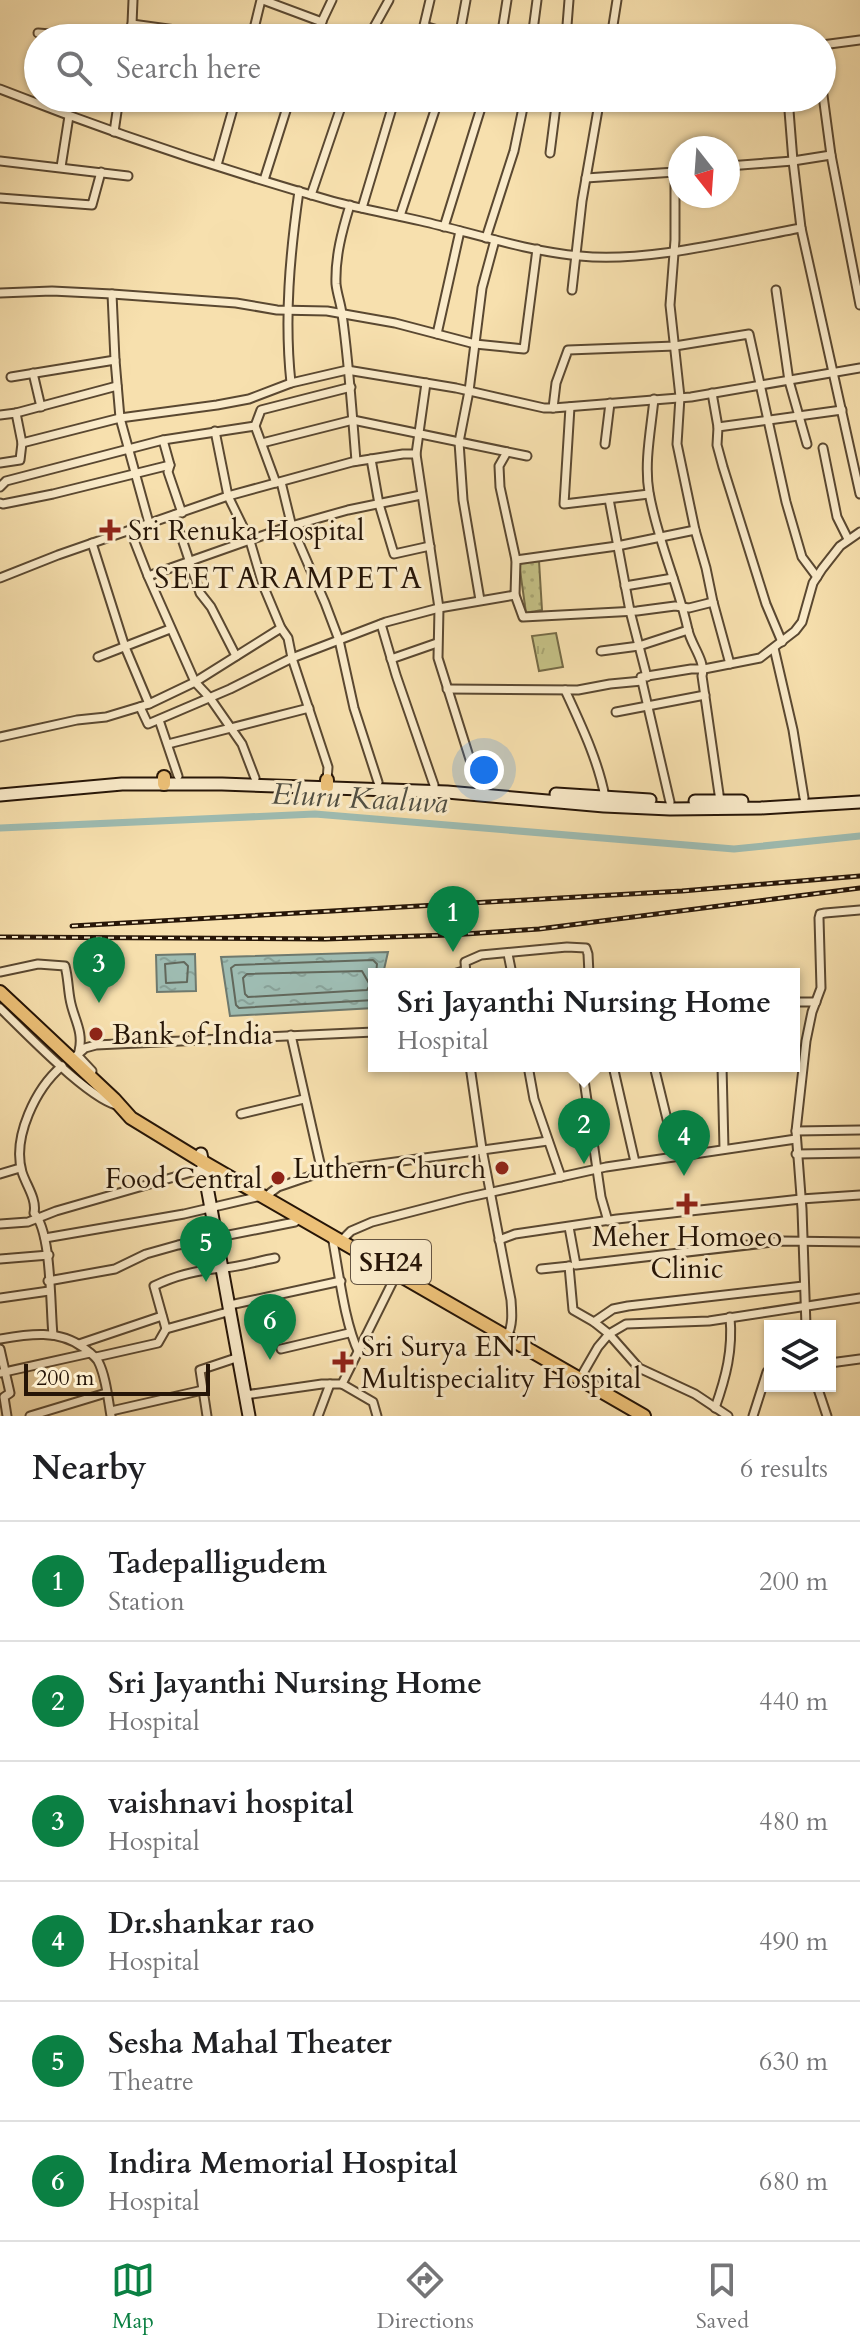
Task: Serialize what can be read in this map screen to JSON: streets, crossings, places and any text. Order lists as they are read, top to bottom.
{
  "streets": {
    "main road": ["SH24"]
  },
  "districts": ["SEETARAMPETA"],
  "water": ["Eluru Kaaluva"],
  "places": {
    "health": ["Sri Renuka Hospital", "Meher Homoeo Clinic", "Sri Surya ENT Multispeciality Hospital"],
    "other": ["Bank of India", "Luthern Church", "Food Central"]
  },
  "scale_bar": "200 m",
  "north": "bottom",
  "page": {
    "search": "Search here",
    "pins": [
      "1",
      "3",
      "2",
      "4",
      "5",
      "6"
    ],
    "popup": ["Sri Jayanthi Nursing Home", "Hospital"],
    "scale": "200 m",
    "heading": ["Nearby", "6 results"],
    "list": [
      {
        "mark": "1",
        "name": "Tadepalligudem",
        "note": "Station",
        "value": "200 m"
      },
      {
        "mark": "2",
        "name": "Sri Jayanthi Nursing Home",
        "note": "Hospital",
        "value": "440 m"
      },
      {
        "mark": "3",
        "name": "vaishnavi hospital",
        "note": "Hospital",
        "value": "480 m"
      },
      {
        "mark": "4",
        "name": "Dr.shankar rao",
        "note": "Hospital",
        "value": "490 m"
      },
      {
        "mark": "5",
        "name": "Sesha Mahal Theater",
        "note": "Theatre",
        "value": "630 m"
      },
      {
        "mark": "6",
        "name": "Indira Memorial Hospital",
        "note": "Hospital",
        "value": "680 m"
      }
    ],
    "nav": ["Map", "Directions", "Saved"]
  }
}
